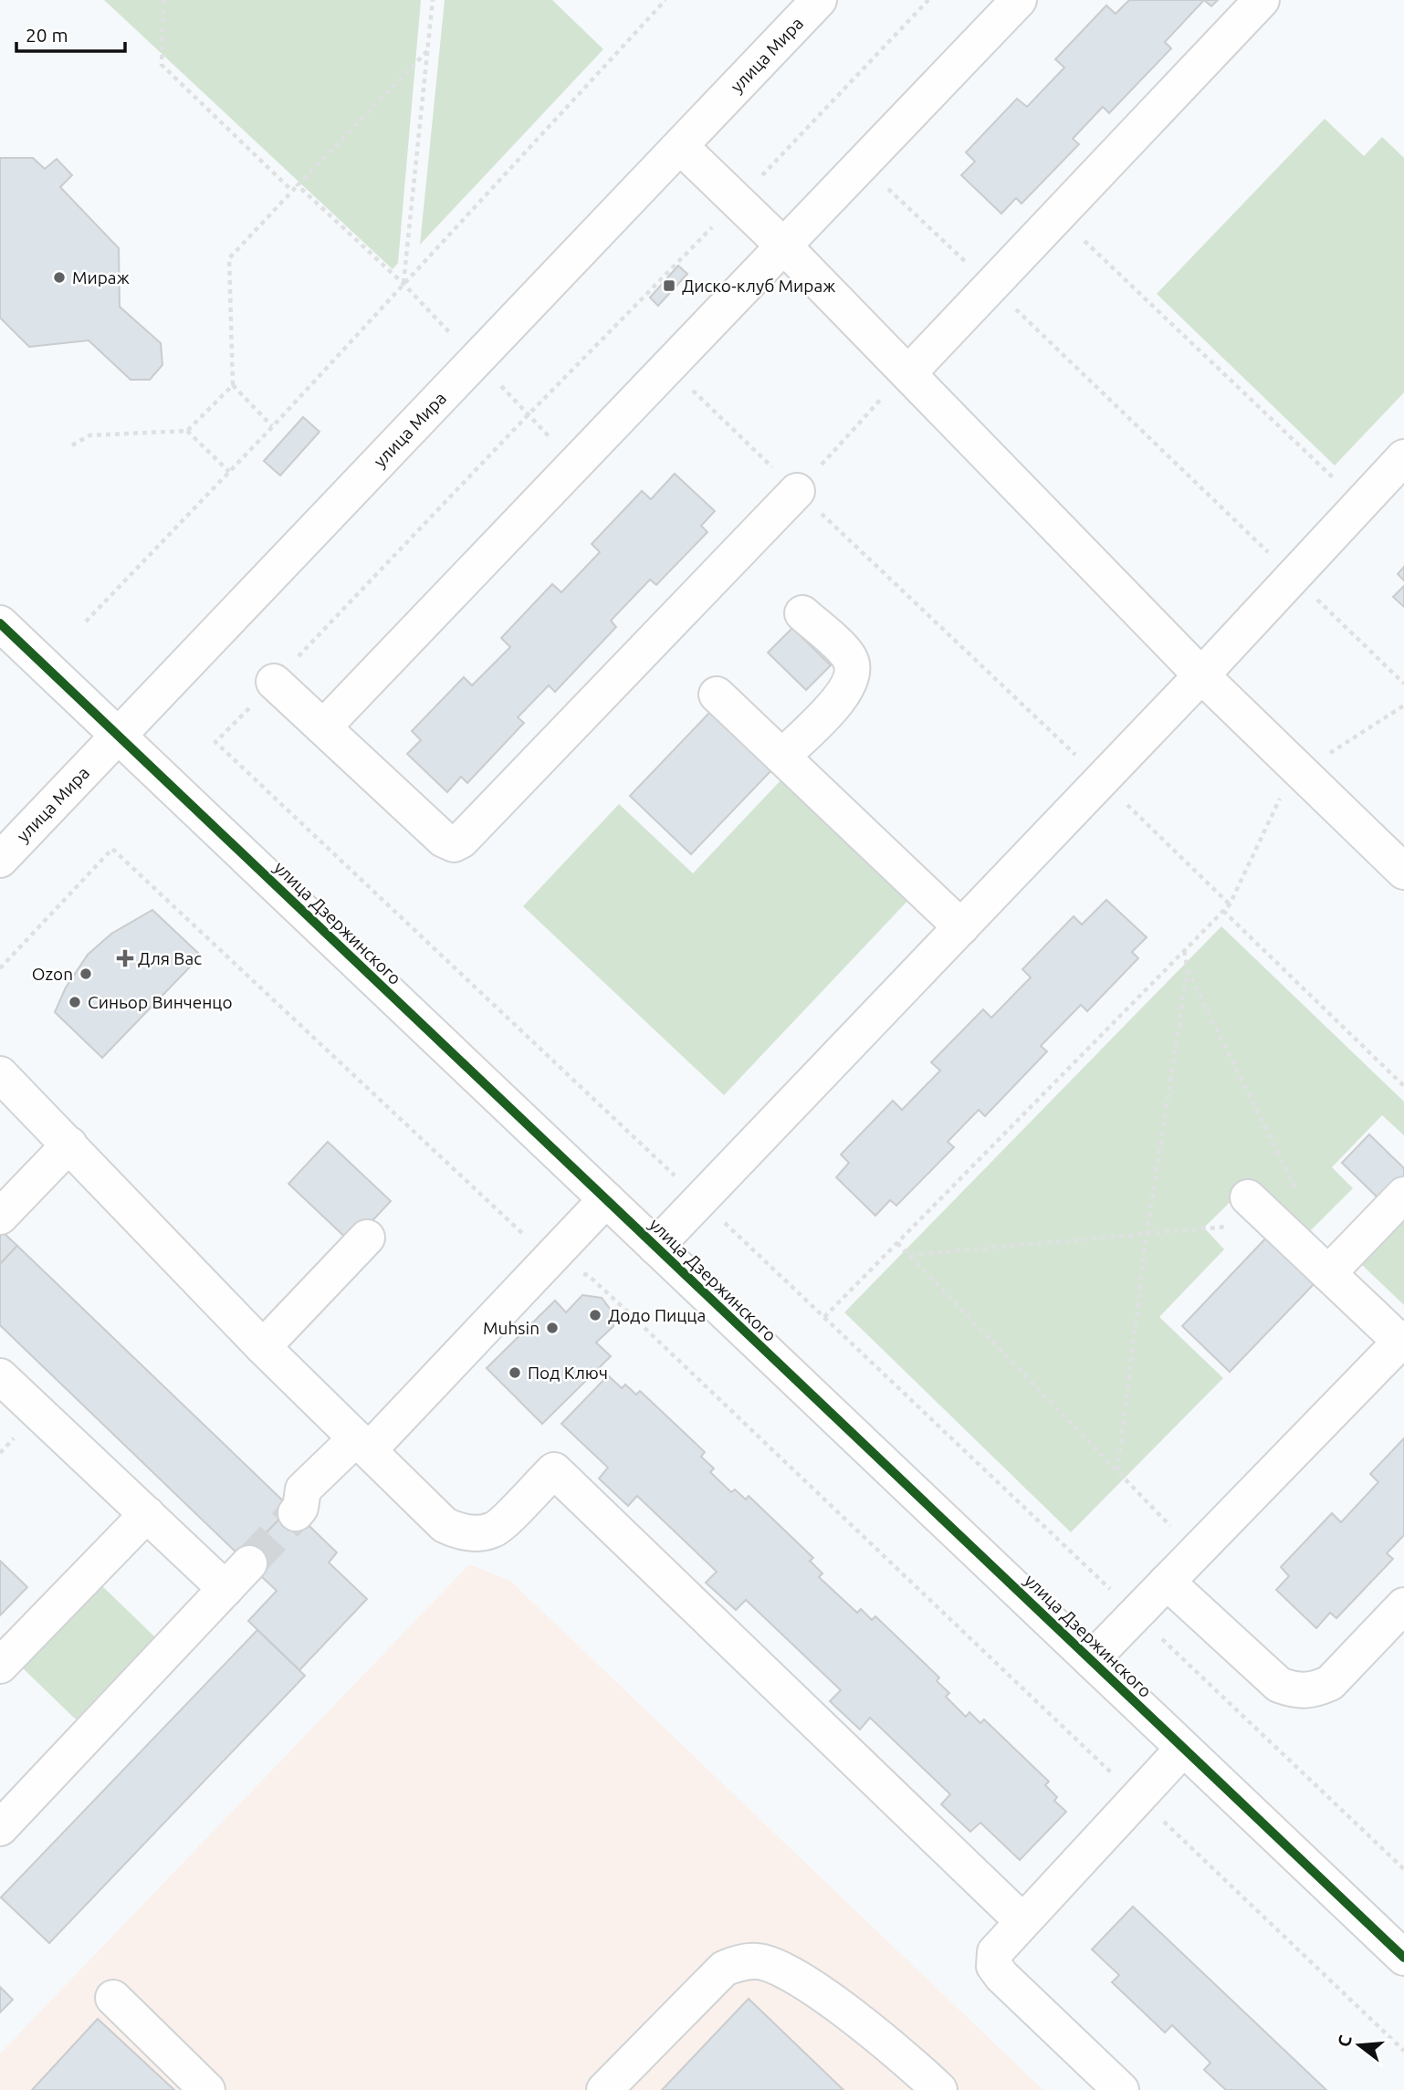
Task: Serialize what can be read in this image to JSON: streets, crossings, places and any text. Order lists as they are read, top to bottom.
{
  "streets": {
    "street": ["улица Мира", "улица Дзержинского"]
  },
  "crossings": [
    ["улица Мира", "улица Дзержинского"]
  ],
  "places": {
    "other": [
      "Мираж",
      "Ozon",
      "Синьор Винченцо",
      "Додо Пицца",
      "Muhsin",
      "Под Ключ"
    ],
    "transit": ["Диско-клуб Мираж"],
    "health": ["Для Вас"]
  },
  "scale_bar": "20 m",
  "north": "left"
}
